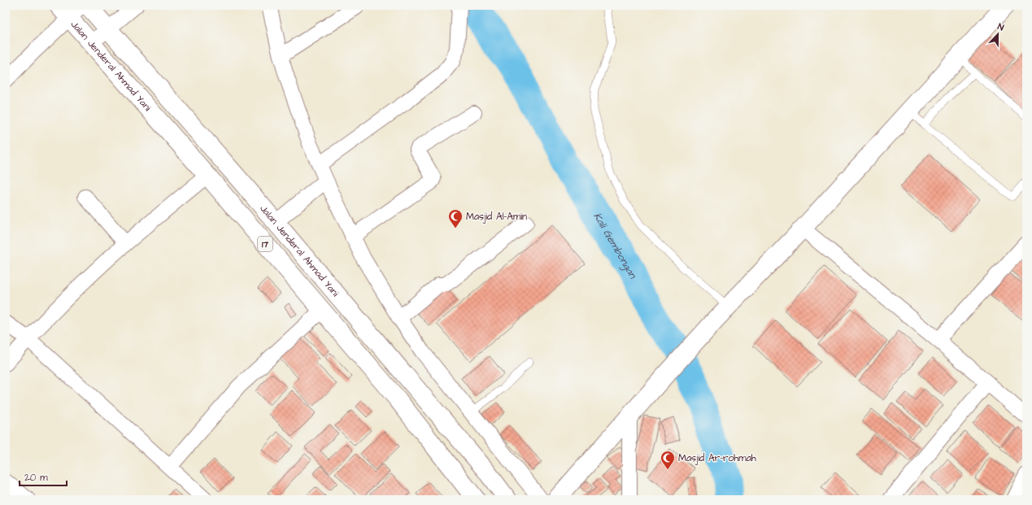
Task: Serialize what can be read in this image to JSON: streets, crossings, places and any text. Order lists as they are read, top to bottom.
{
  "streets": {
    "main road": ["Jalan Jenderal Ahmad Yani", "17"]
  },
  "water": ["Kali Gembongan"],
  "places": {
    "mosque": ["Masjid Al-Amin", "Masjid Ar-rohmah"]
  },
  "scale_bar": "20 m",
  "north": "top"
}
